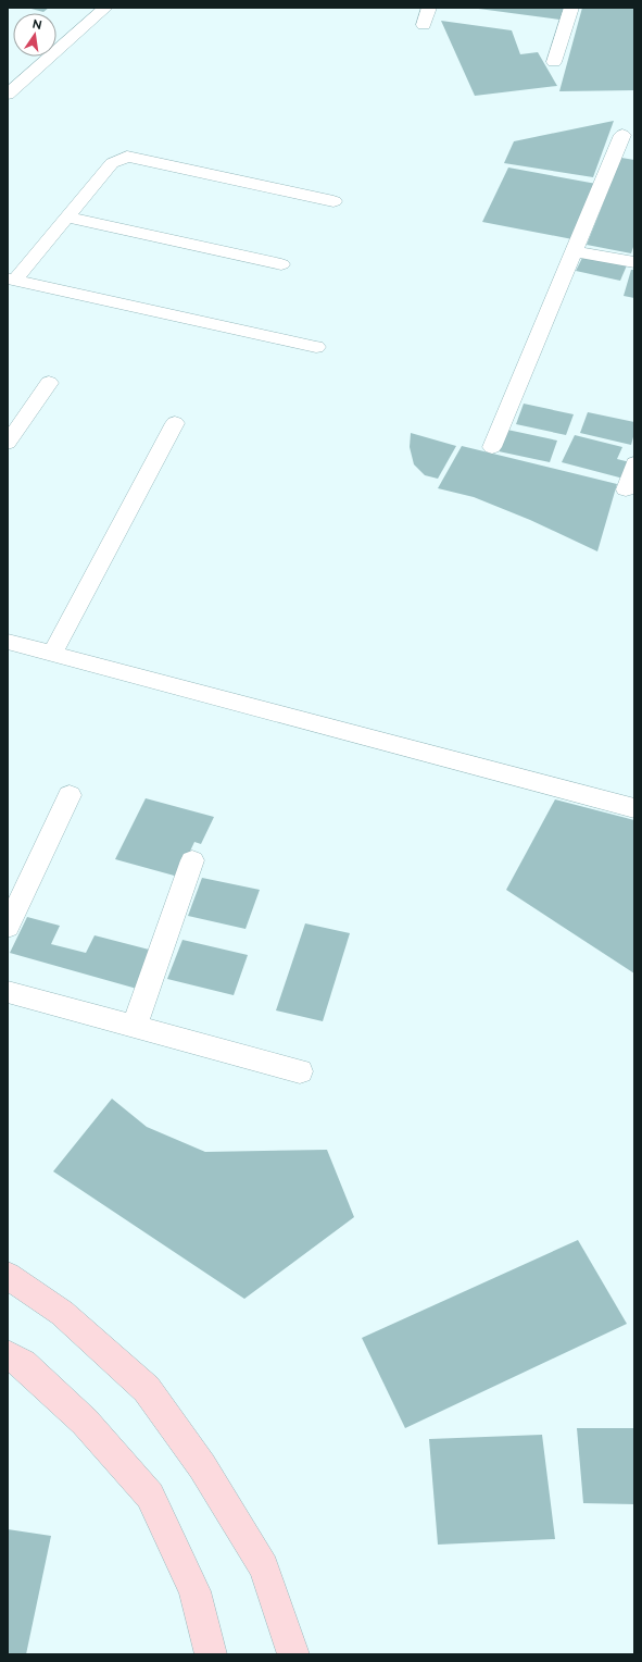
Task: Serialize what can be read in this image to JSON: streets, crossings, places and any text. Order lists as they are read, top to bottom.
{
  "north": "top"
}
